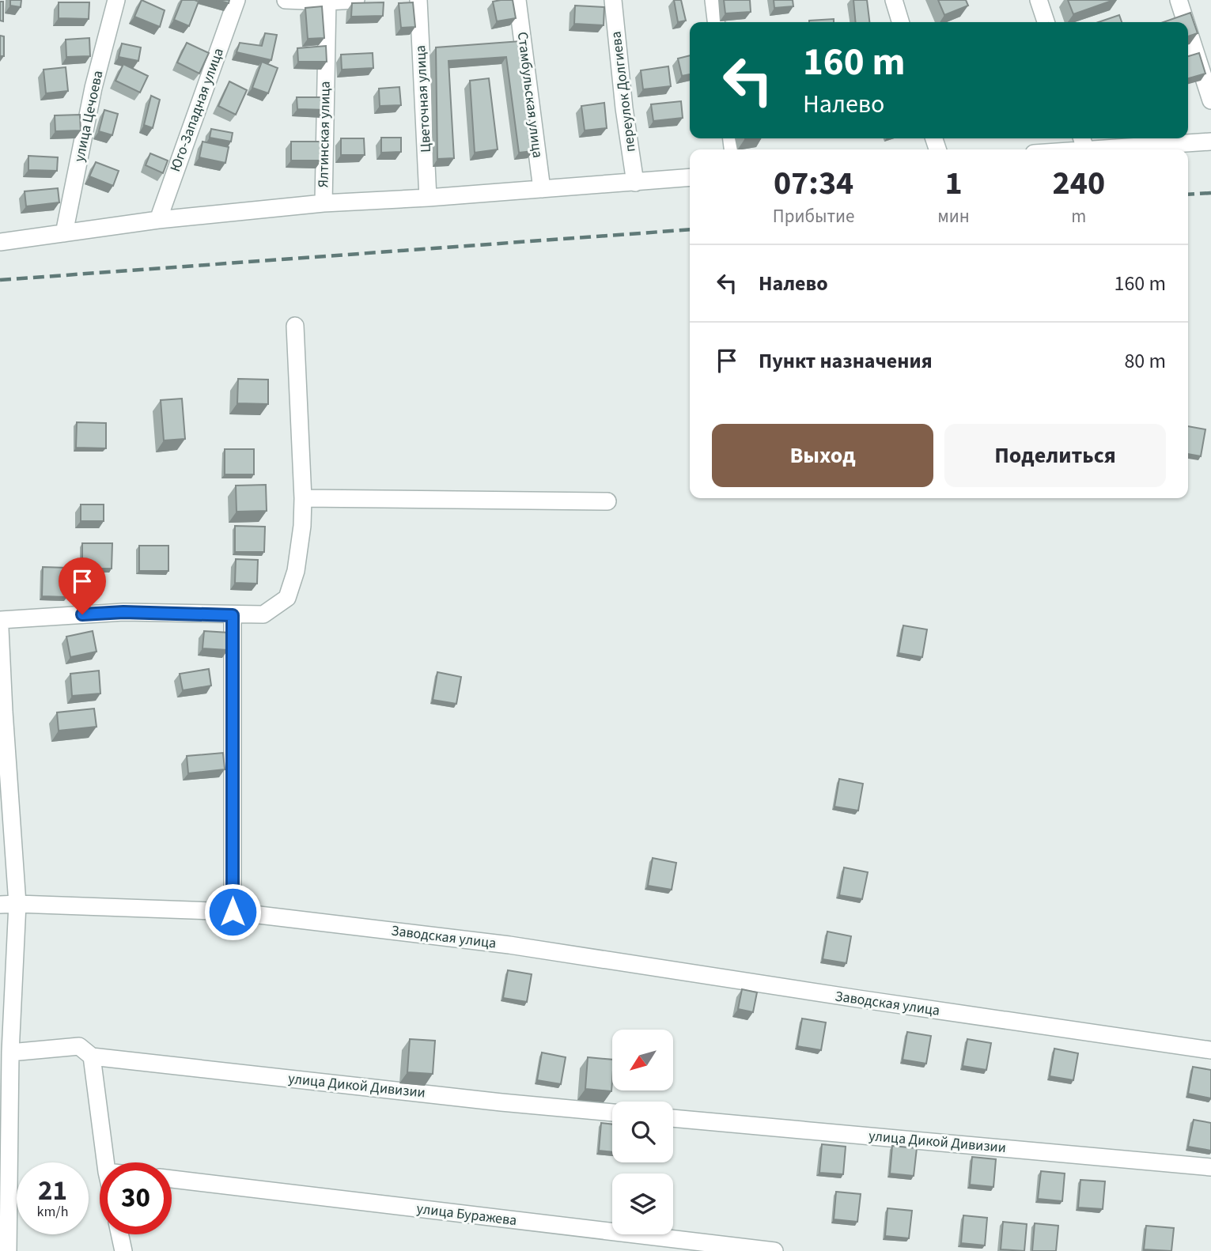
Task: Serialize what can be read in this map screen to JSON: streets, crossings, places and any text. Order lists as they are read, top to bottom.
{
  "streets": {
    "street": [
      "переулок Долгиева",
      "Стамбульская улица",
      "Цветочная улица",
      "Юго-Западная улица",
      "улица Цечоева",
      "Ялтинская улица",
      "Заводская улица",
      "улица Дикой Дивизии",
      "улица Буражева"
    ]
  },
  "north": "bottom left",
  "page": {
    "turn": ["160 m", "Налево"],
    "eta": [
      "07:34",
      "Прибытие",
      "1",
      "мин",
      "240",
      "m"
    ],
    "list": [
      {
        "name": "Налево",
        "value": "160 m"
      },
      {
        "name": "Пункт назначения",
        "value": "80 m"
      }
    ],
    "buttons": ["Выход", "Поделиться"],
    "speed": "21 km/h",
    "limit": "30"
  }
}
